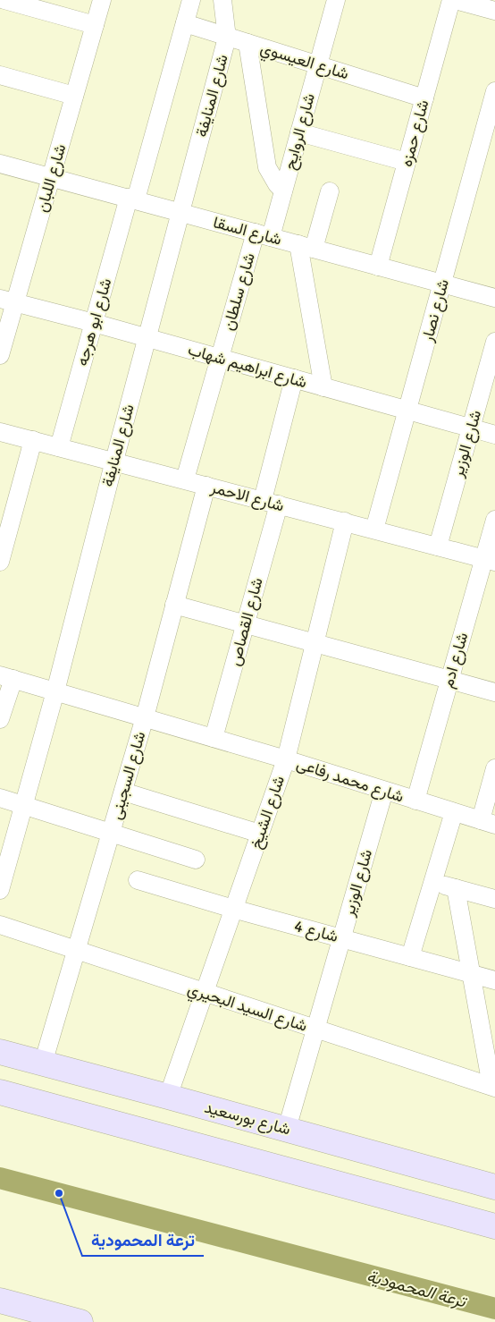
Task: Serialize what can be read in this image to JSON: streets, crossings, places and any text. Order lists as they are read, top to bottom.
{
  "streets": {
    "main road": ["شارع بورسعيد"],
    "street": [
      "شارع العيسوي",
      "شارع المنايفة",
      "شارع الروايح",
      "شارع حمزه",
      "شارع اللبان",
      "شارع السقا",
      "شارع سلطان",
      "شارع نصار",
      "شارع ابو هرجه",
      "شارع ابراهيم شهاب",
      "شارع الوزير",
      "شارع الاحمر",
      "شارع القصاص",
      "شارع ادم",
      "شارع السجينى",
      "شارع محمد رفاعى",
      "شارع الشيخ",
      "شارع 4",
      "شارع السيد البحيري"
    ]
  },
  "crossings": [
    ["شارع العيسوي", "شارع المنايفة"],
    ["شارع العيسوي", "شارع الروايح"],
    ["شارع العيسوي", "شارع حمزه"],
    ["شارع العيسوي", "شارع ابو هرجه"],
    ["شارع المنايفة", "شارع السقا"],
    ["شارع المنايفة", "شارع ابراهيم شهاب"],
    ["شارع المنايفة", "شارع الاحمر"],
    ["شارع المنايفة", "شارع محمد رفاعى"],
    ["شارع الروايح", "شارع السقا"],
    ["شارع الروايح", "شارع سلطان"],
    ["شارع حمزه", "شارع السقا"],
    ["شارع اللبان", "شارع السقا"],
    ["شارع اللبان", "شارع ابراهيم شهاب"],
    ["شارع السقا", "شارع سلطان"],
    ["شارع السقا", "شارع نصار"],
    ["شارع السقا", "شارع ابو هرجه"],
    ["شارع سلطان", "شارع ابراهيم شهاب"],
    ["شارع سلطان", "شارع الاحمر"],
    ["شارع نصار", "شارع ابراهيم شهاب"],
    ["شارع نصار", "شارع الاحمر"],
    ["شارع ابو هرجه", "شارع ابراهيم شهاب"],
    ["شارع ابو هرجه", "شارع الاحمر"],
    ["شارع ابراهيم شهاب", "شارع الوزير"],
    ["شارع ابراهيم شهاب", "شارع القصاص"],
    ["شارع الوزير", "شارع الاحمر"],
    ["شارع الوزير", "شارع محمد رفاعى"],
    ["شارع الوزير", "شارع 4"],
    ["شارع الوزير", "شارع السيد البحيري"],
    ["شارع الوزير", "شارع بورسعيد"],
    ["شارع الاحمر", "شارع القصاص"],
    ["شارع الاحمر", "شارع ادم"],
    ["شارع الاحمر", "شارع السجينى"],
    ["شارع الاحمر", "شارع الشيخ"],
    ["شارع القصاص", "شارع محمد رفاعى"],
    ["شارع ادم", "شارع محمد رفاعى"],
    ["شارع السجينى", "شارع محمد رفاعى"],
    ["شارع السجينى", "شارع السيد البحيري"],
    ["شارع السجينى", "شارع بورسعيد"],
    ["شارع محمد رفاعى", "شارع الشيخ"],
    ["شارع الشيخ", "شارع 4"],
    ["شارع الشيخ", "شارع السيد البحيري"],
    ["شارع الشيخ", "شارع بورسعيد"]
  ],
  "water": ["ترعة المحمودية"],
  "places": ["ترعة المحمودية"]
}
